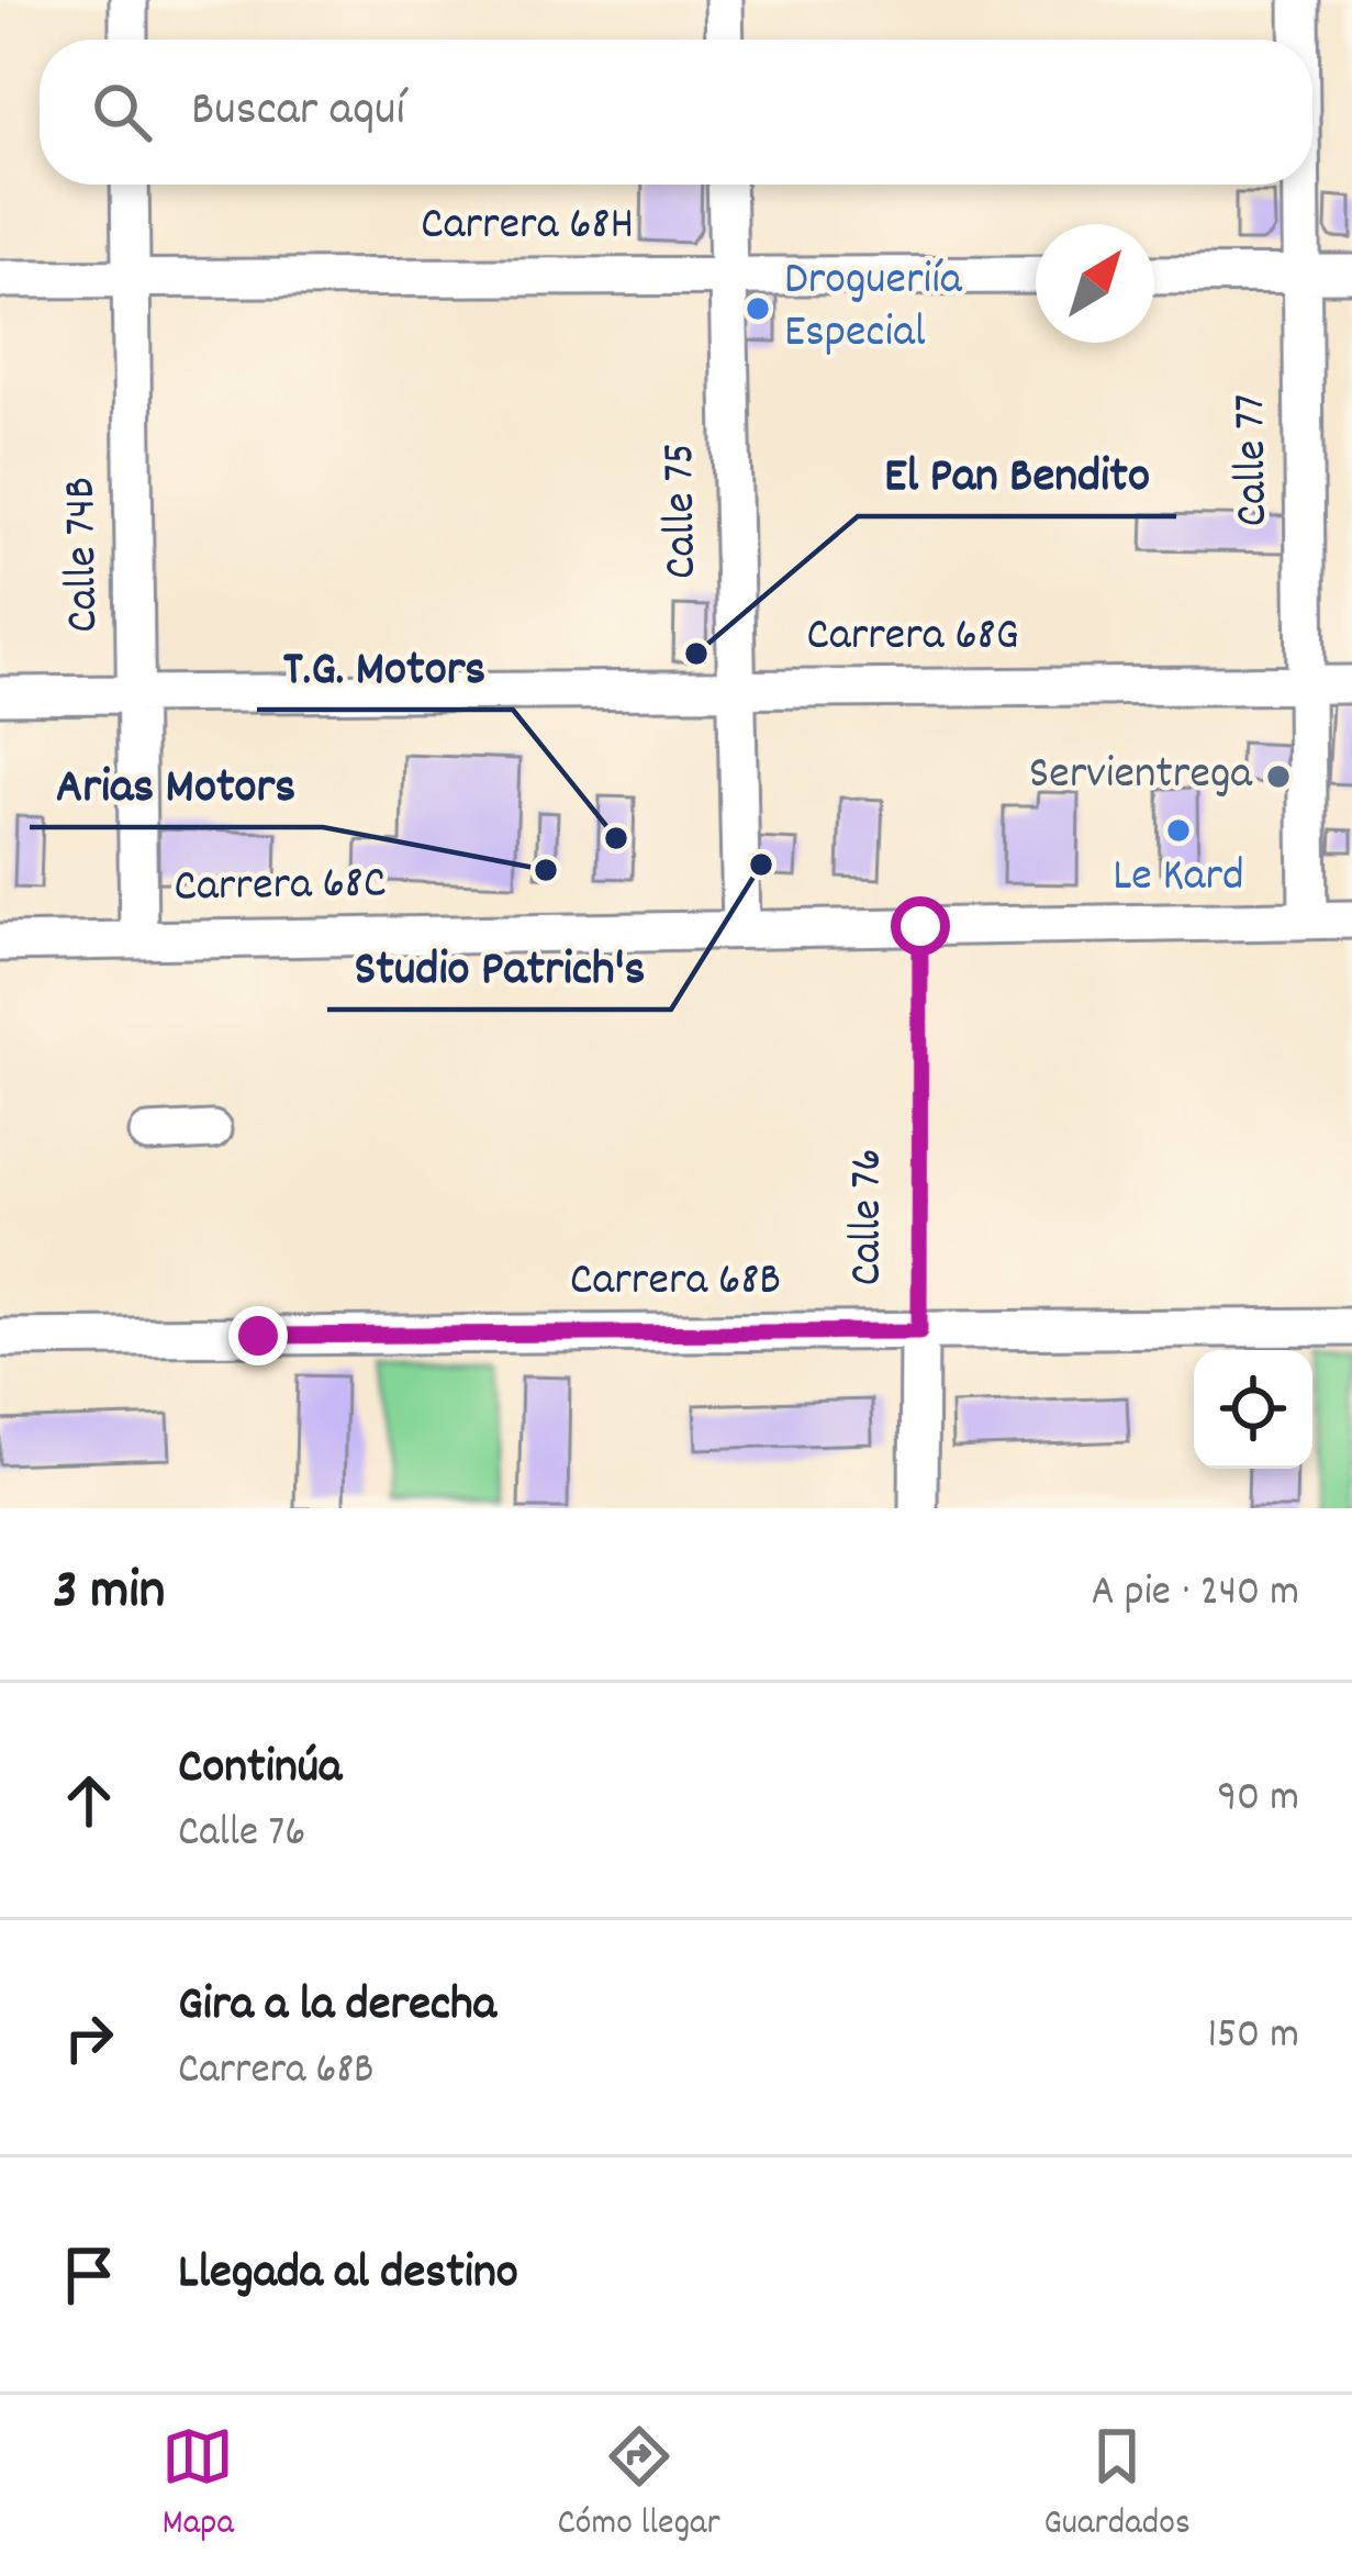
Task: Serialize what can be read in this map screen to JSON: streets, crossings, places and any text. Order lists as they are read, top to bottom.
{
  "streets": {
    "street": [
      "Carrera 68H",
      "Calle 77",
      "Calle 75",
      "Calle 74B",
      "Carrera 68G",
      "Carrera 68C",
      "Calle 76",
      "Carrera 68B"
    ]
  },
  "crossings": [
    ["Carrera 68H", "Calle 75"],
    ["Carrera 68H", "Calle 74B"],
    ["Calle 77", "Carrera 68G"],
    ["Calle 77", "Carrera 68C"],
    ["Calle 75", "Carrera 68G"],
    ["Calle 75", "Carrera 68C"],
    ["Calle 74B", "Carrera 68G"],
    ["Calle 74B", "Carrera 68C"],
    ["Carrera 68C", "Calle 76"],
    ["Calle 76", "Carrera 68B"]
  ],
  "places": [
    "Drogueriía Especial",
    "El Pan Bendito",
    "Servientrega",
    "Le Kard",
    "T.G. Motors",
    "Studio Patrich's",
    "Arias Motors"
  ],
  "north": "top right",
  "page": {
    "search": "Buscar aquí",
    "heading": ["3 min", "A pie · 240 m"],
    "list": [
      ["Continúa", "Calle 76", "90 m"],
      ["Gira a la derecha", "Carrera 68B", "150 m"],
      "Llegada al destino"
    ],
    "nav": ["Mapa", "Cómo llegar", "Guardados"]
  }
}
